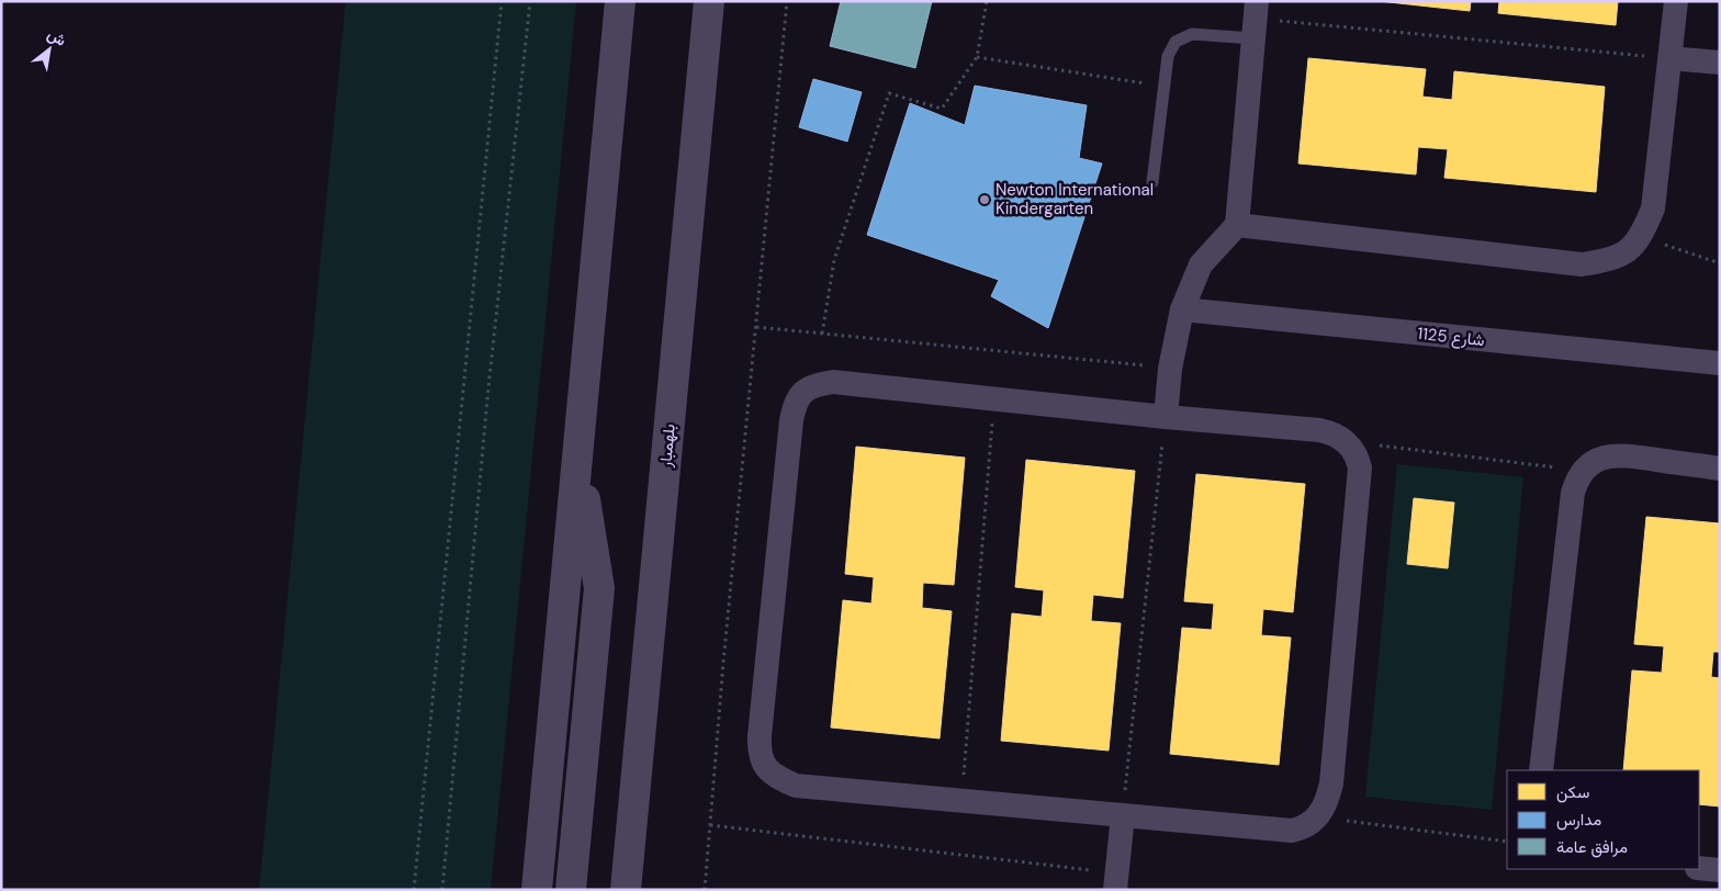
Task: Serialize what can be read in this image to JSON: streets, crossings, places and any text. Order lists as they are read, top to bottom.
{
  "streets": {
    "street": ["شارع 1125", "بلهمبار"]
  },
  "places": ["Newton International Kindergarten"],
  "legend": ["سكن", "مدارس", "مرافق عامة"],
  "north": "top right"
}
